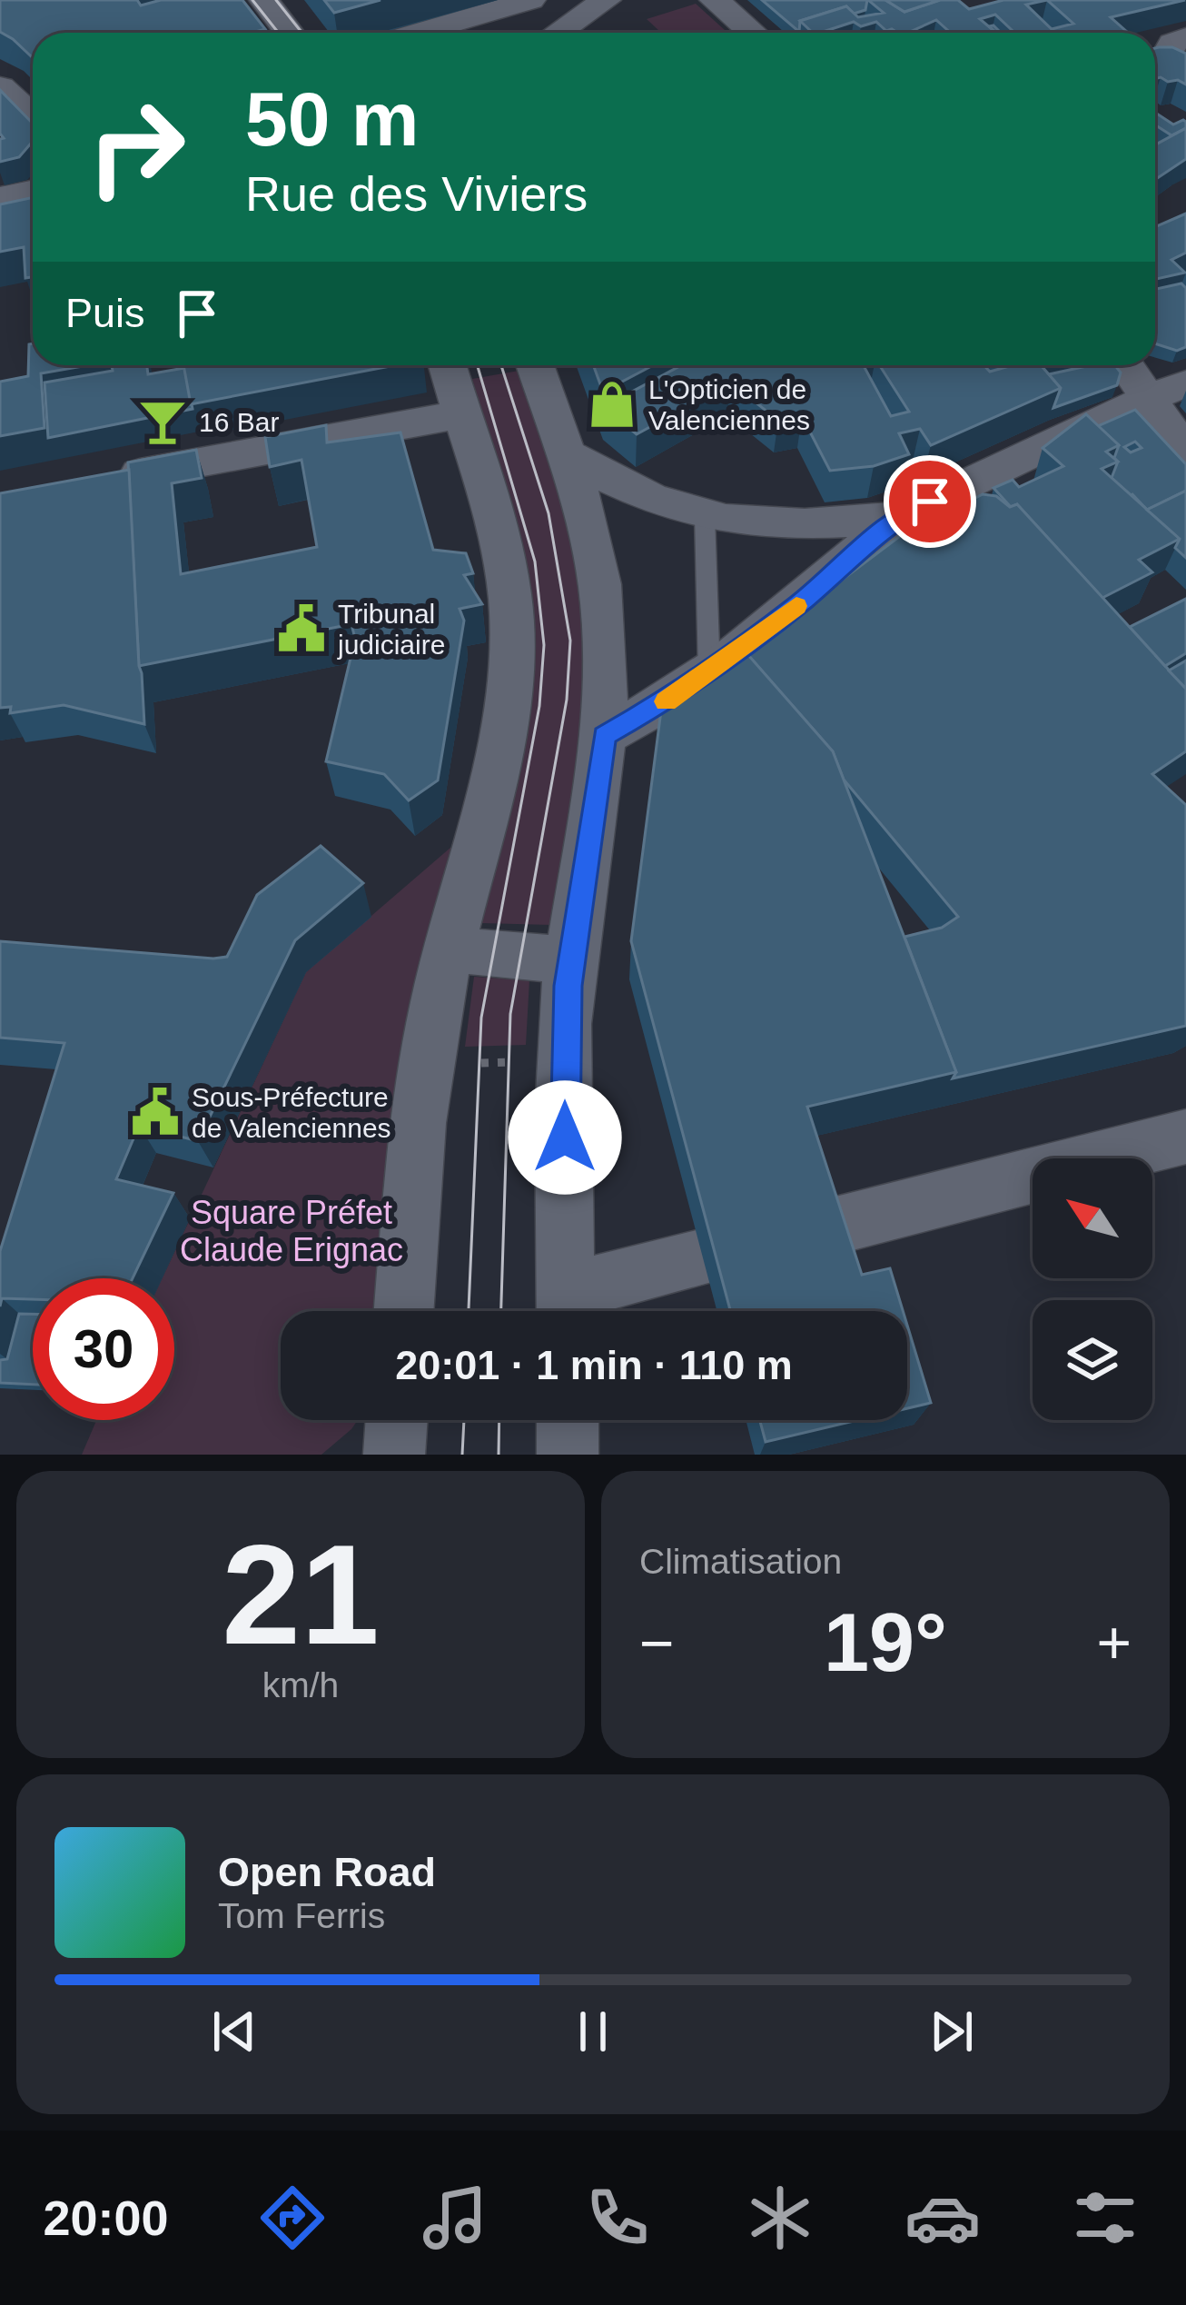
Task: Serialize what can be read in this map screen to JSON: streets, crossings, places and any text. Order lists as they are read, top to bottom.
{
  "parks": ["Square Préfet Claude Erignac"],
  "places": {
    "shop": ["L'Opticien de Valenciennes"],
    "bar": ["16 Bar"],
    "public building": ["Tribunal judiciaire", "Sous-Préfecture de Valenciennes"]
  },
  "north": "top left",
  "page": {
    "turn": ["50 m", "Rue des Viviers"],
    "then": "Puis",
    "limit": "30",
    "trip": "20:01 · 1 min · 110 m",
    "tile": [
      ["21", "km/h"],
      "Climatisation"
    ],
    "heat": ["−", "19°", "+"],
    "song": ["Open Road", "Tom Ferris"],
    "tabs": "20:00"
  }
}
